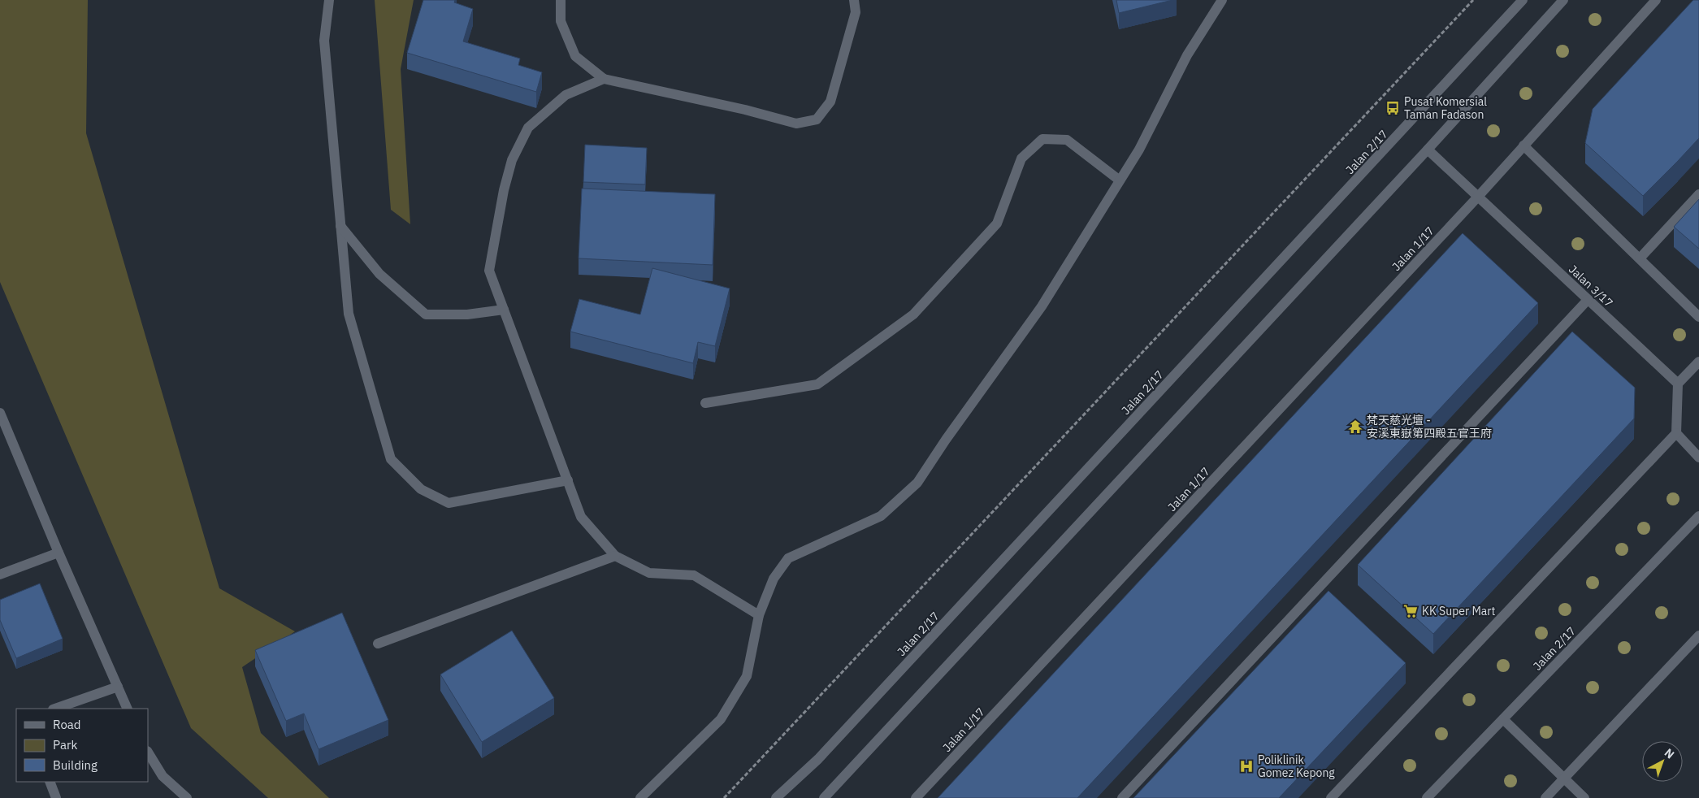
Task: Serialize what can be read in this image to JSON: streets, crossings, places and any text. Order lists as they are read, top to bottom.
{
  "streets": {
    "street": ["Jalan 2/17", "Jalan 1/17", "Jalan 3/17"]
  },
  "crossings": [
    ["Jalan 1/17", "Jalan 3/17"]
  ],
  "places": {
    "bus stop": ["Pusat Komersial Taman Fadason"],
    "temple": ["梵天慈光壇 - 安溪東嶽第四殿五官王府"],
    "supermarket": ["KK Super Mart"],
    "hospital": ["Poliklinik Gomez Kepong"]
  },
  "legend": ["Road", "Park", "Building"],
  "north": "top right"
}
